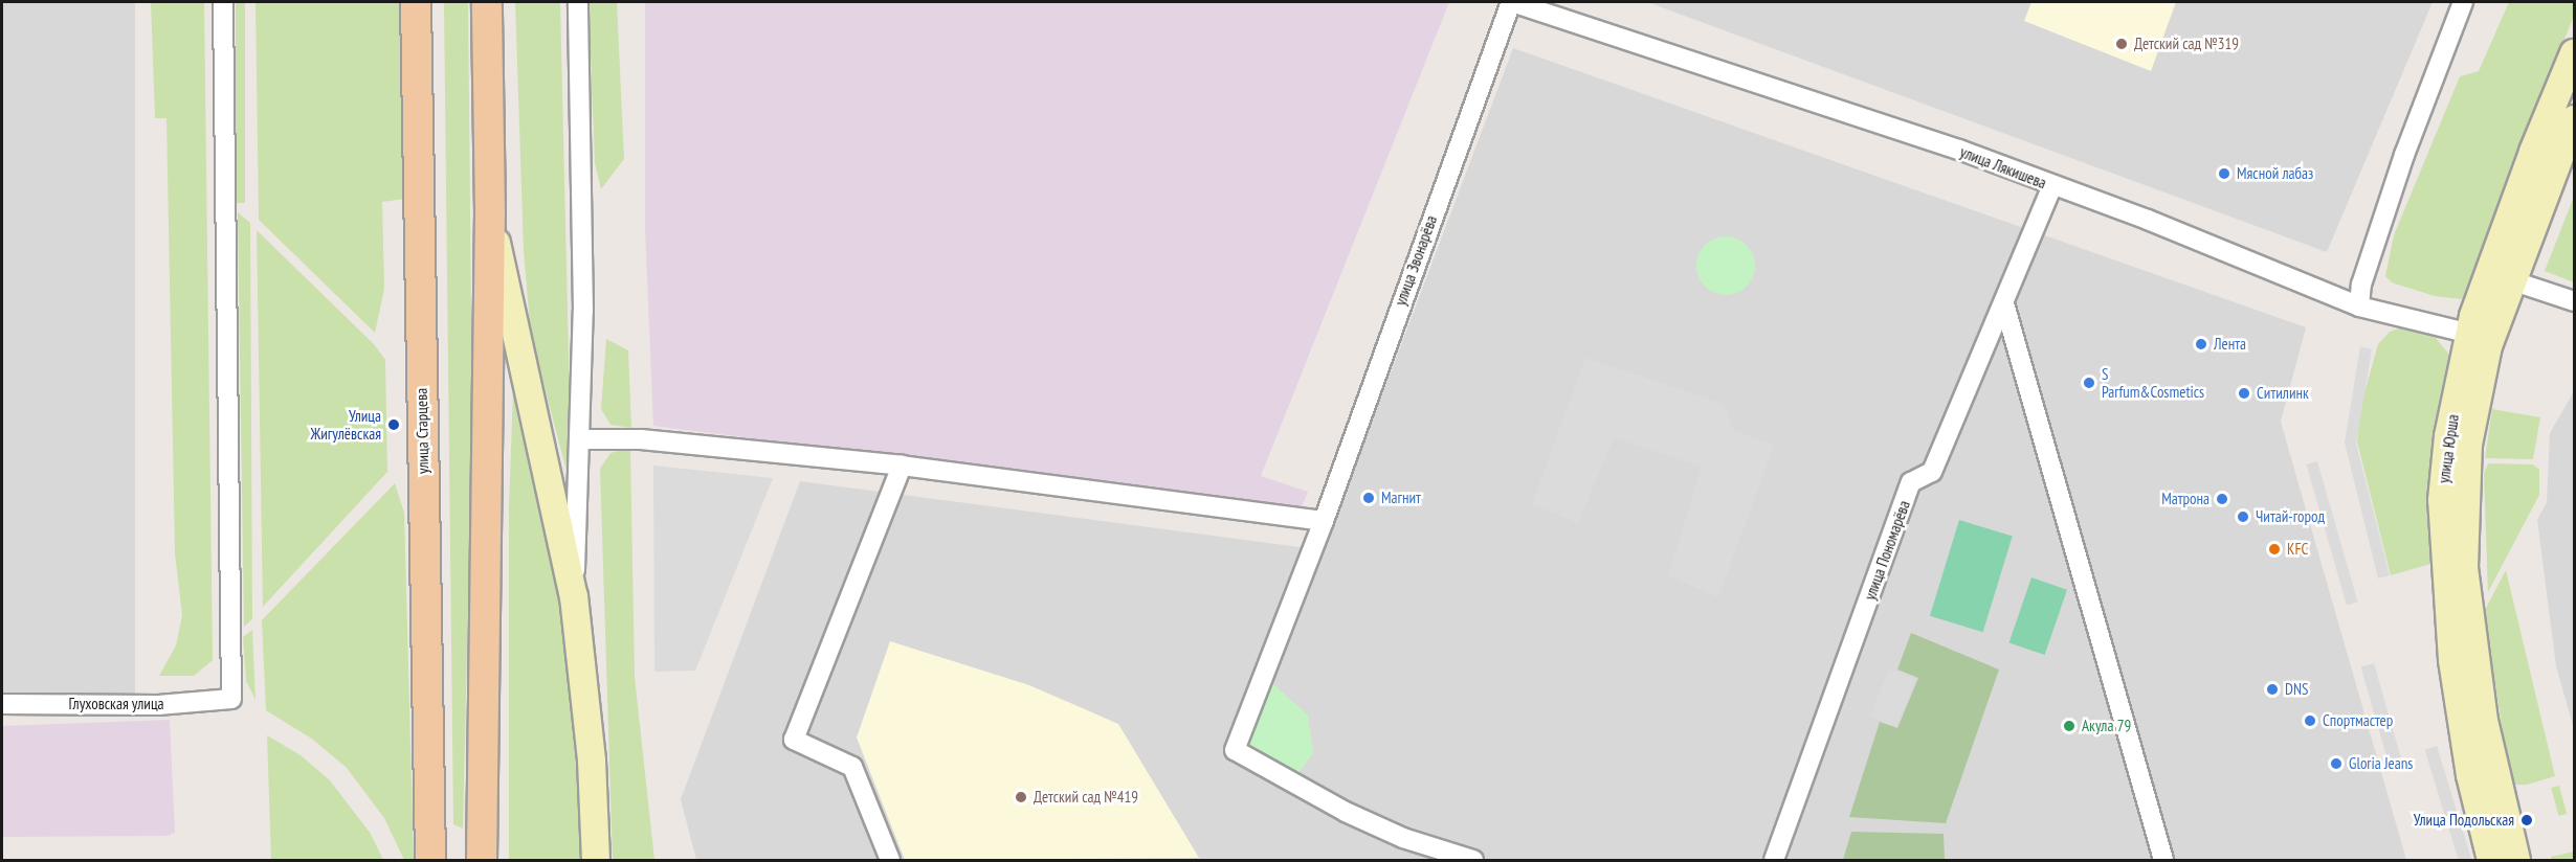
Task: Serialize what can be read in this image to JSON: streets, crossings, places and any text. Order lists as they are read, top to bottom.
{
  "streets": {
    "main road": ["улица Старцева", "улица Юрша"],
    "street": [
      "улица Лякишева",
      "улица Звонарёва",
      "улица Пономарёва",
      "Глуховская улица"
    ]
  },
  "crossings": [
    ["улица Лякишева", "улица Звонарёва"],
    ["улица Лякишева", "улица Юрша"],
    ["улица Лякишева", "улица Пономарёва"]
  ],
  "places": [
    "Детский сад №319",
    "Мясной лабаз",
    "Лента",
    "S Parfum&Cosmetics",
    "Ситилинк",
    "Улица Жигулёвская",
    "Магнит",
    "Матрона",
    "Читай-город",
    "KFC",
    "DNS",
    "Спортмастер",
    "Акула 79",
    "Gloria Jeans",
    "Детский сад №419",
    "Улица Подольская"
  ]
}
